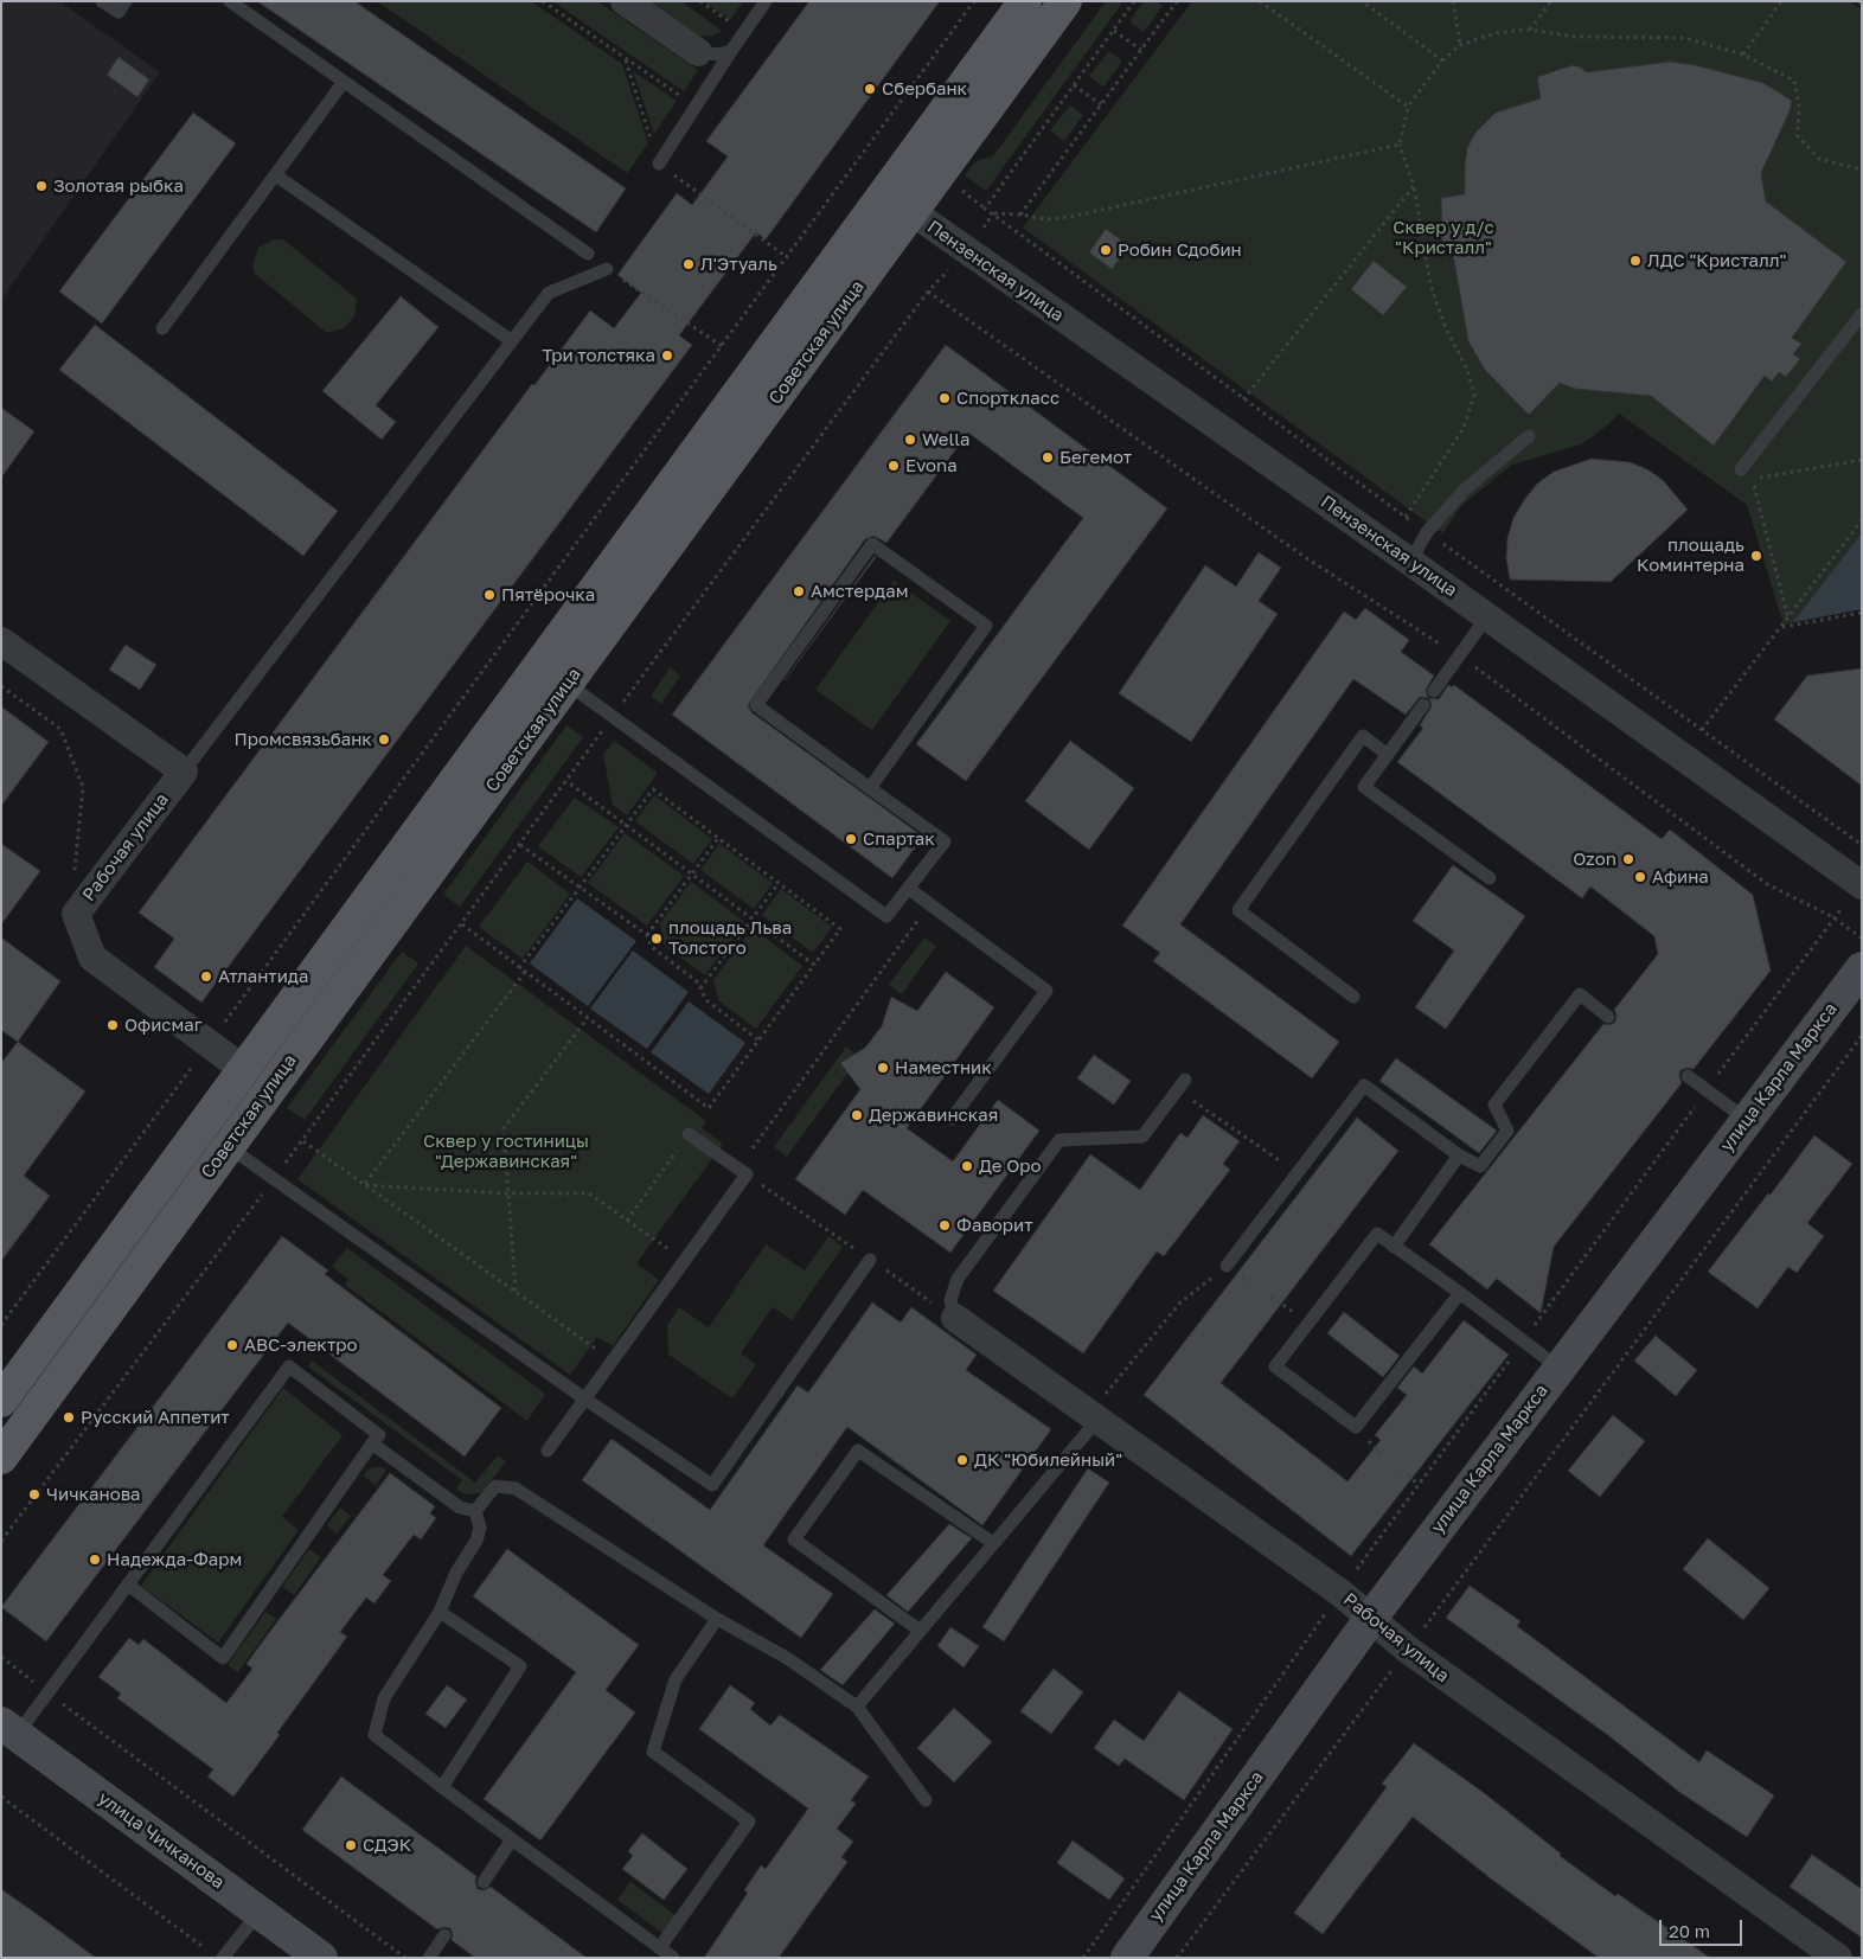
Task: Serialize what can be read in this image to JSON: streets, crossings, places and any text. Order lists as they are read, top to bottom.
{
  "streets": {
    "main road": ["Советская улица", "улица Карла Маркса", "улица Чичканова"],
    "street": ["Пензенская улица", "Рабочая улица"]
  },
  "crossings": [
    ["Пензенская улица", "Советская улица"],
    ["Рабочая улица", "улица Карла Маркса"]
  ],
  "parks": ["Сквер у д/с \"Кристалл\"", "Сквер у гостиницы \"Державинская\""],
  "places": [
    "Сбербанк",
    "Золотая рыбка",
    "Робин Сдобин",
    "ЛДС \"Кристалл\"",
    "Л'Этуаль",
    "Три толстяка",
    "Спорткласс",
    "Wella",
    "Бегемот",
    "Evona",
    "площадь Коминтерна",
    "Амстердам",
    "Пятёрочка",
    "Промсвязьбанк",
    "Спартак",
    "Ozon",
    "Афина",
    "площадь Льва Толстого",
    "Атлантида",
    "Офисмаг",
    "Наместник",
    "Державинская",
    "Де Оро",
    "Фаворит",
    "АВС-электро",
    "Русский Аппетит",
    "ДК \"Юбилейный\"",
    "Чичканова",
    "Надежда-Фарм",
    "СДЭК"
  ],
  "scale_bar": "20 m"
}
